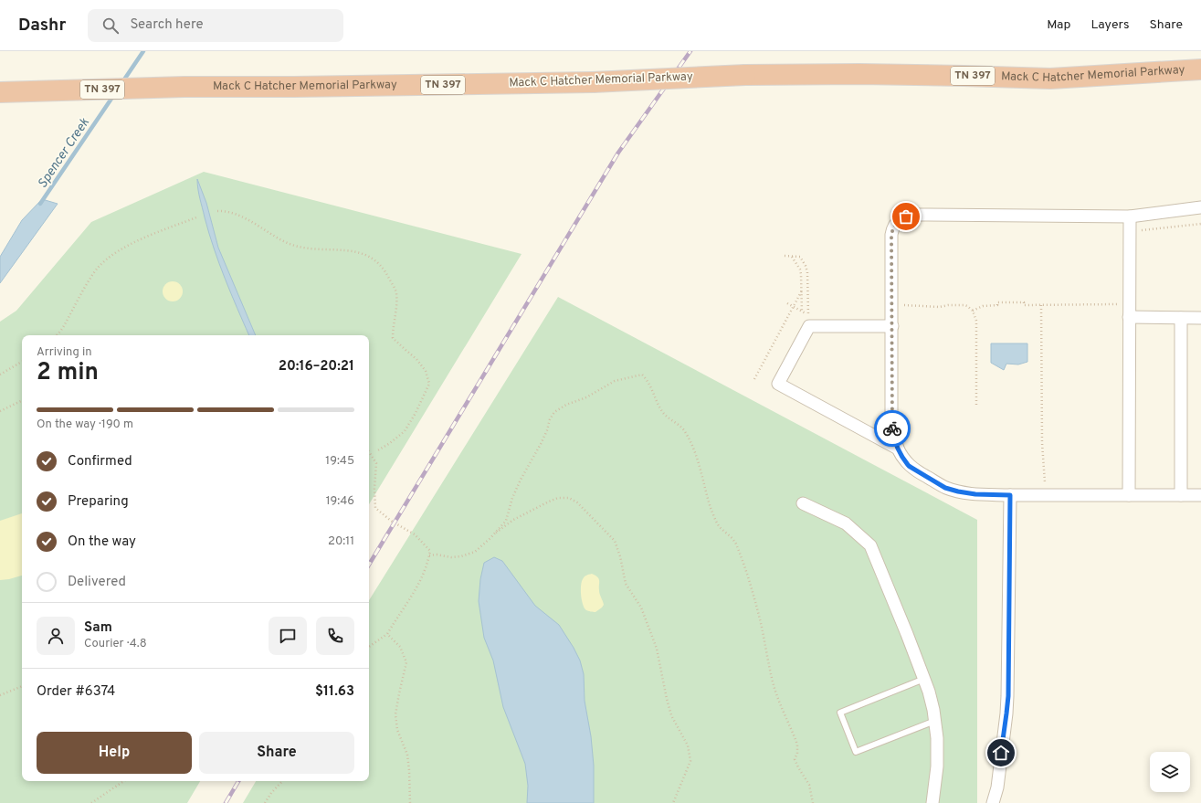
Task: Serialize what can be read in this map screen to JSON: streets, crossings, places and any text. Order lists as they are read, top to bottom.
{
  "streets": {
    "highway": ["Mack C Hatcher Memorial Parkway", "TN 397"]
  },
  "water": ["Spencer Creek"],
  "page": {
    "header": "Dashr",
    "search": "Search here",
    "nav": ["Map", "Layers", "Share"],
    "heading": ["2 min", "Arriving in", "20:16–20:21"],
    "panel": [
      "Sam",
      "Courier · 4.8",
      "Order #6374",
      "$11.63"
    ],
    "bar": "On the way · 190 m",
    "list": [
      ["Confirmed", "19:45"],
      ["Preparing", "19:46"],
      ["On the way", "20:11"],
      "Delivered"
    ],
    "buttons": ["Help", "Share"]
  }
}
